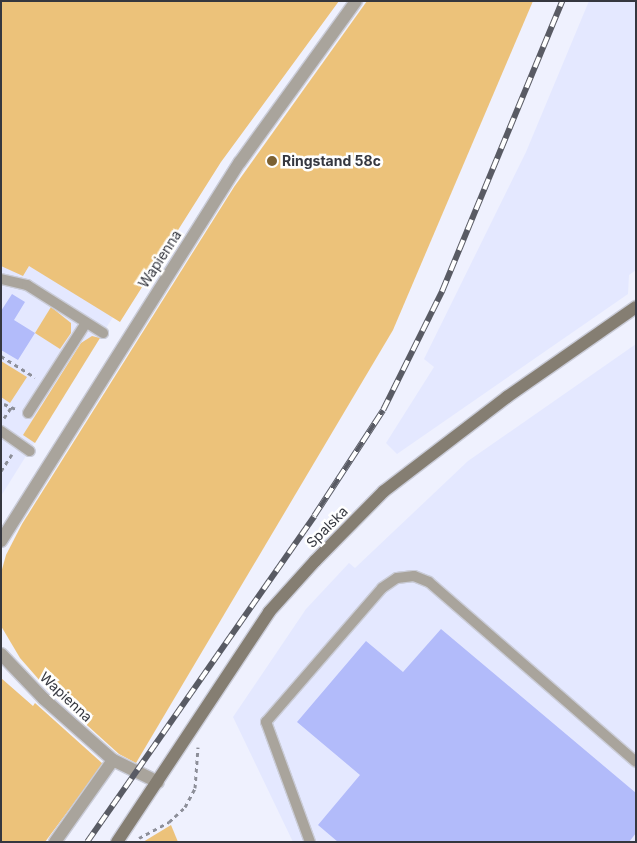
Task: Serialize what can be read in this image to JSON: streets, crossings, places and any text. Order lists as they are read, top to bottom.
{
  "streets": {
    "street": ["Wapienna", "Spalska"]
  },
  "crossings": [
    ["Wapienna", "Spalska"]
  ],
  "places": ["Ringstand 58c"]
}
